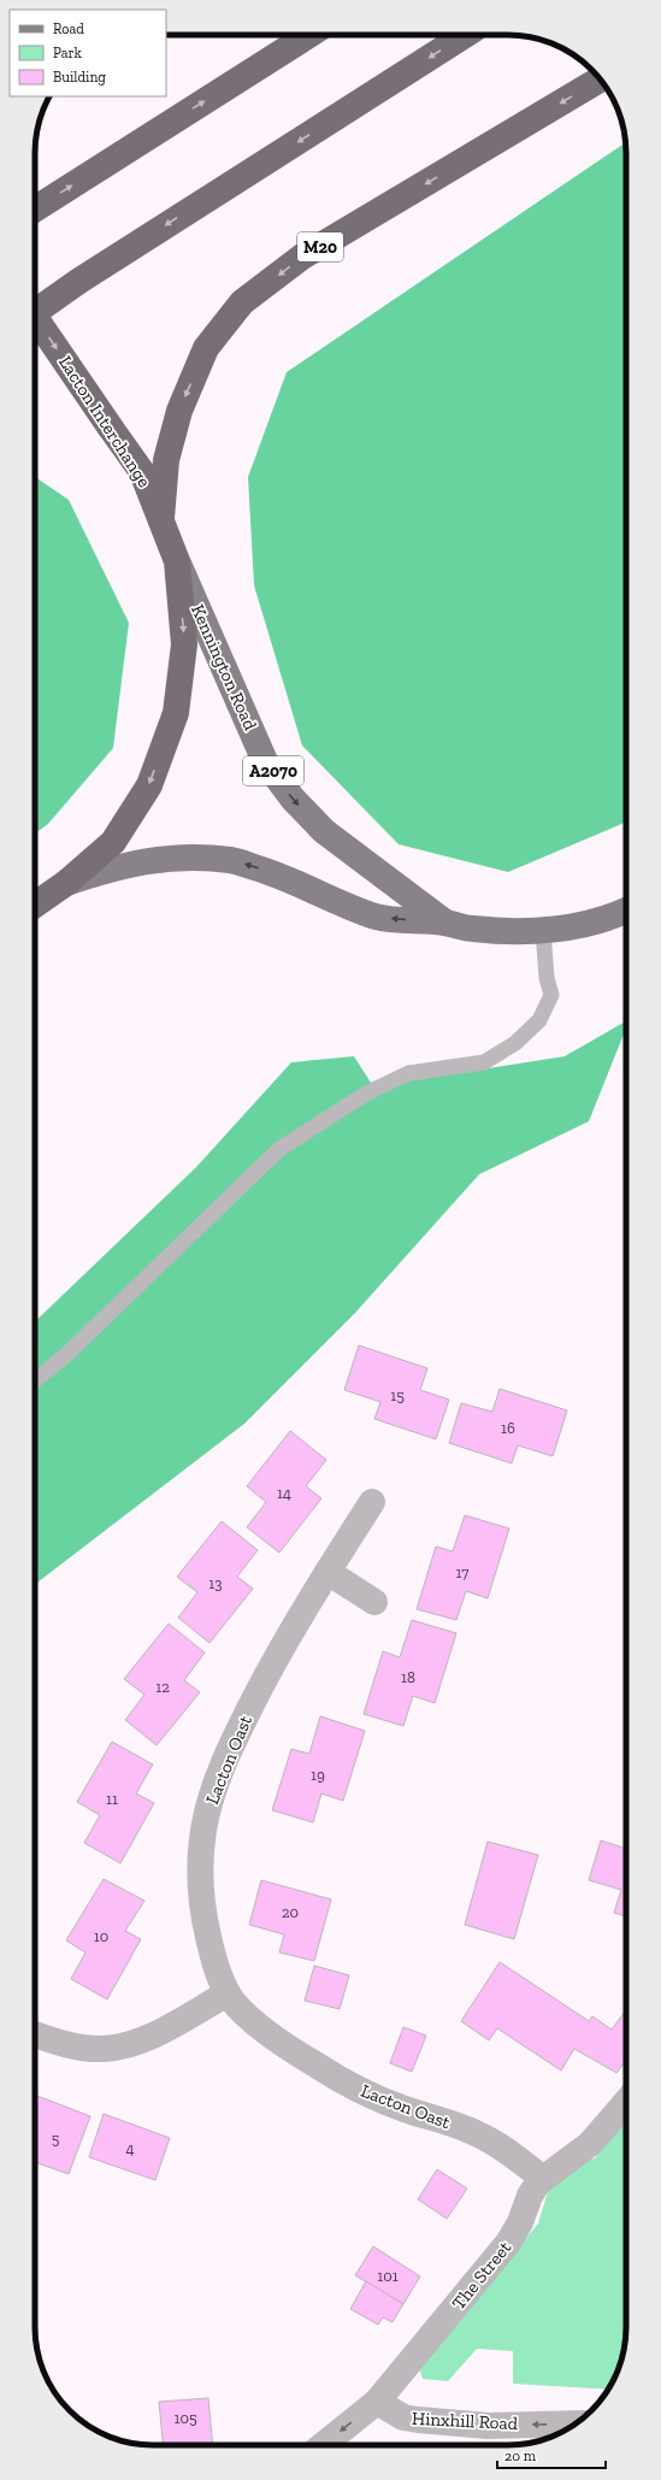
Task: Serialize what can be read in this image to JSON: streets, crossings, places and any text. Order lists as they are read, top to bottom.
{
  "streets": {
    "highway": ["M20", "Lacton Interchange"],
    "main road": ["Kennington Road", "A2070"],
    "street": ["Lacton Oast", "The Street", "Hinxhill Road"]
  },
  "crossings": [
    ["M20", "Lacton Interchange"],
    ["Lacton Interchange", "Kennington Road"],
    ["Lacton Oast", "The Street"],
    ["The Street", "Hinxhill Road"]
  ],
  "one_way": ["Lacton Interchange", "Hinxhill Road"],
  "house_numbers": [
    "15",
    "16",
    "14",
    "17",
    "13",
    "18",
    "12",
    "19",
    "11",
    "20",
    "10",
    "5",
    "4",
    "101",
    "105"
  ],
  "legend": ["Road", "Park", "Building"],
  "scale_bar": "20 m"
}
